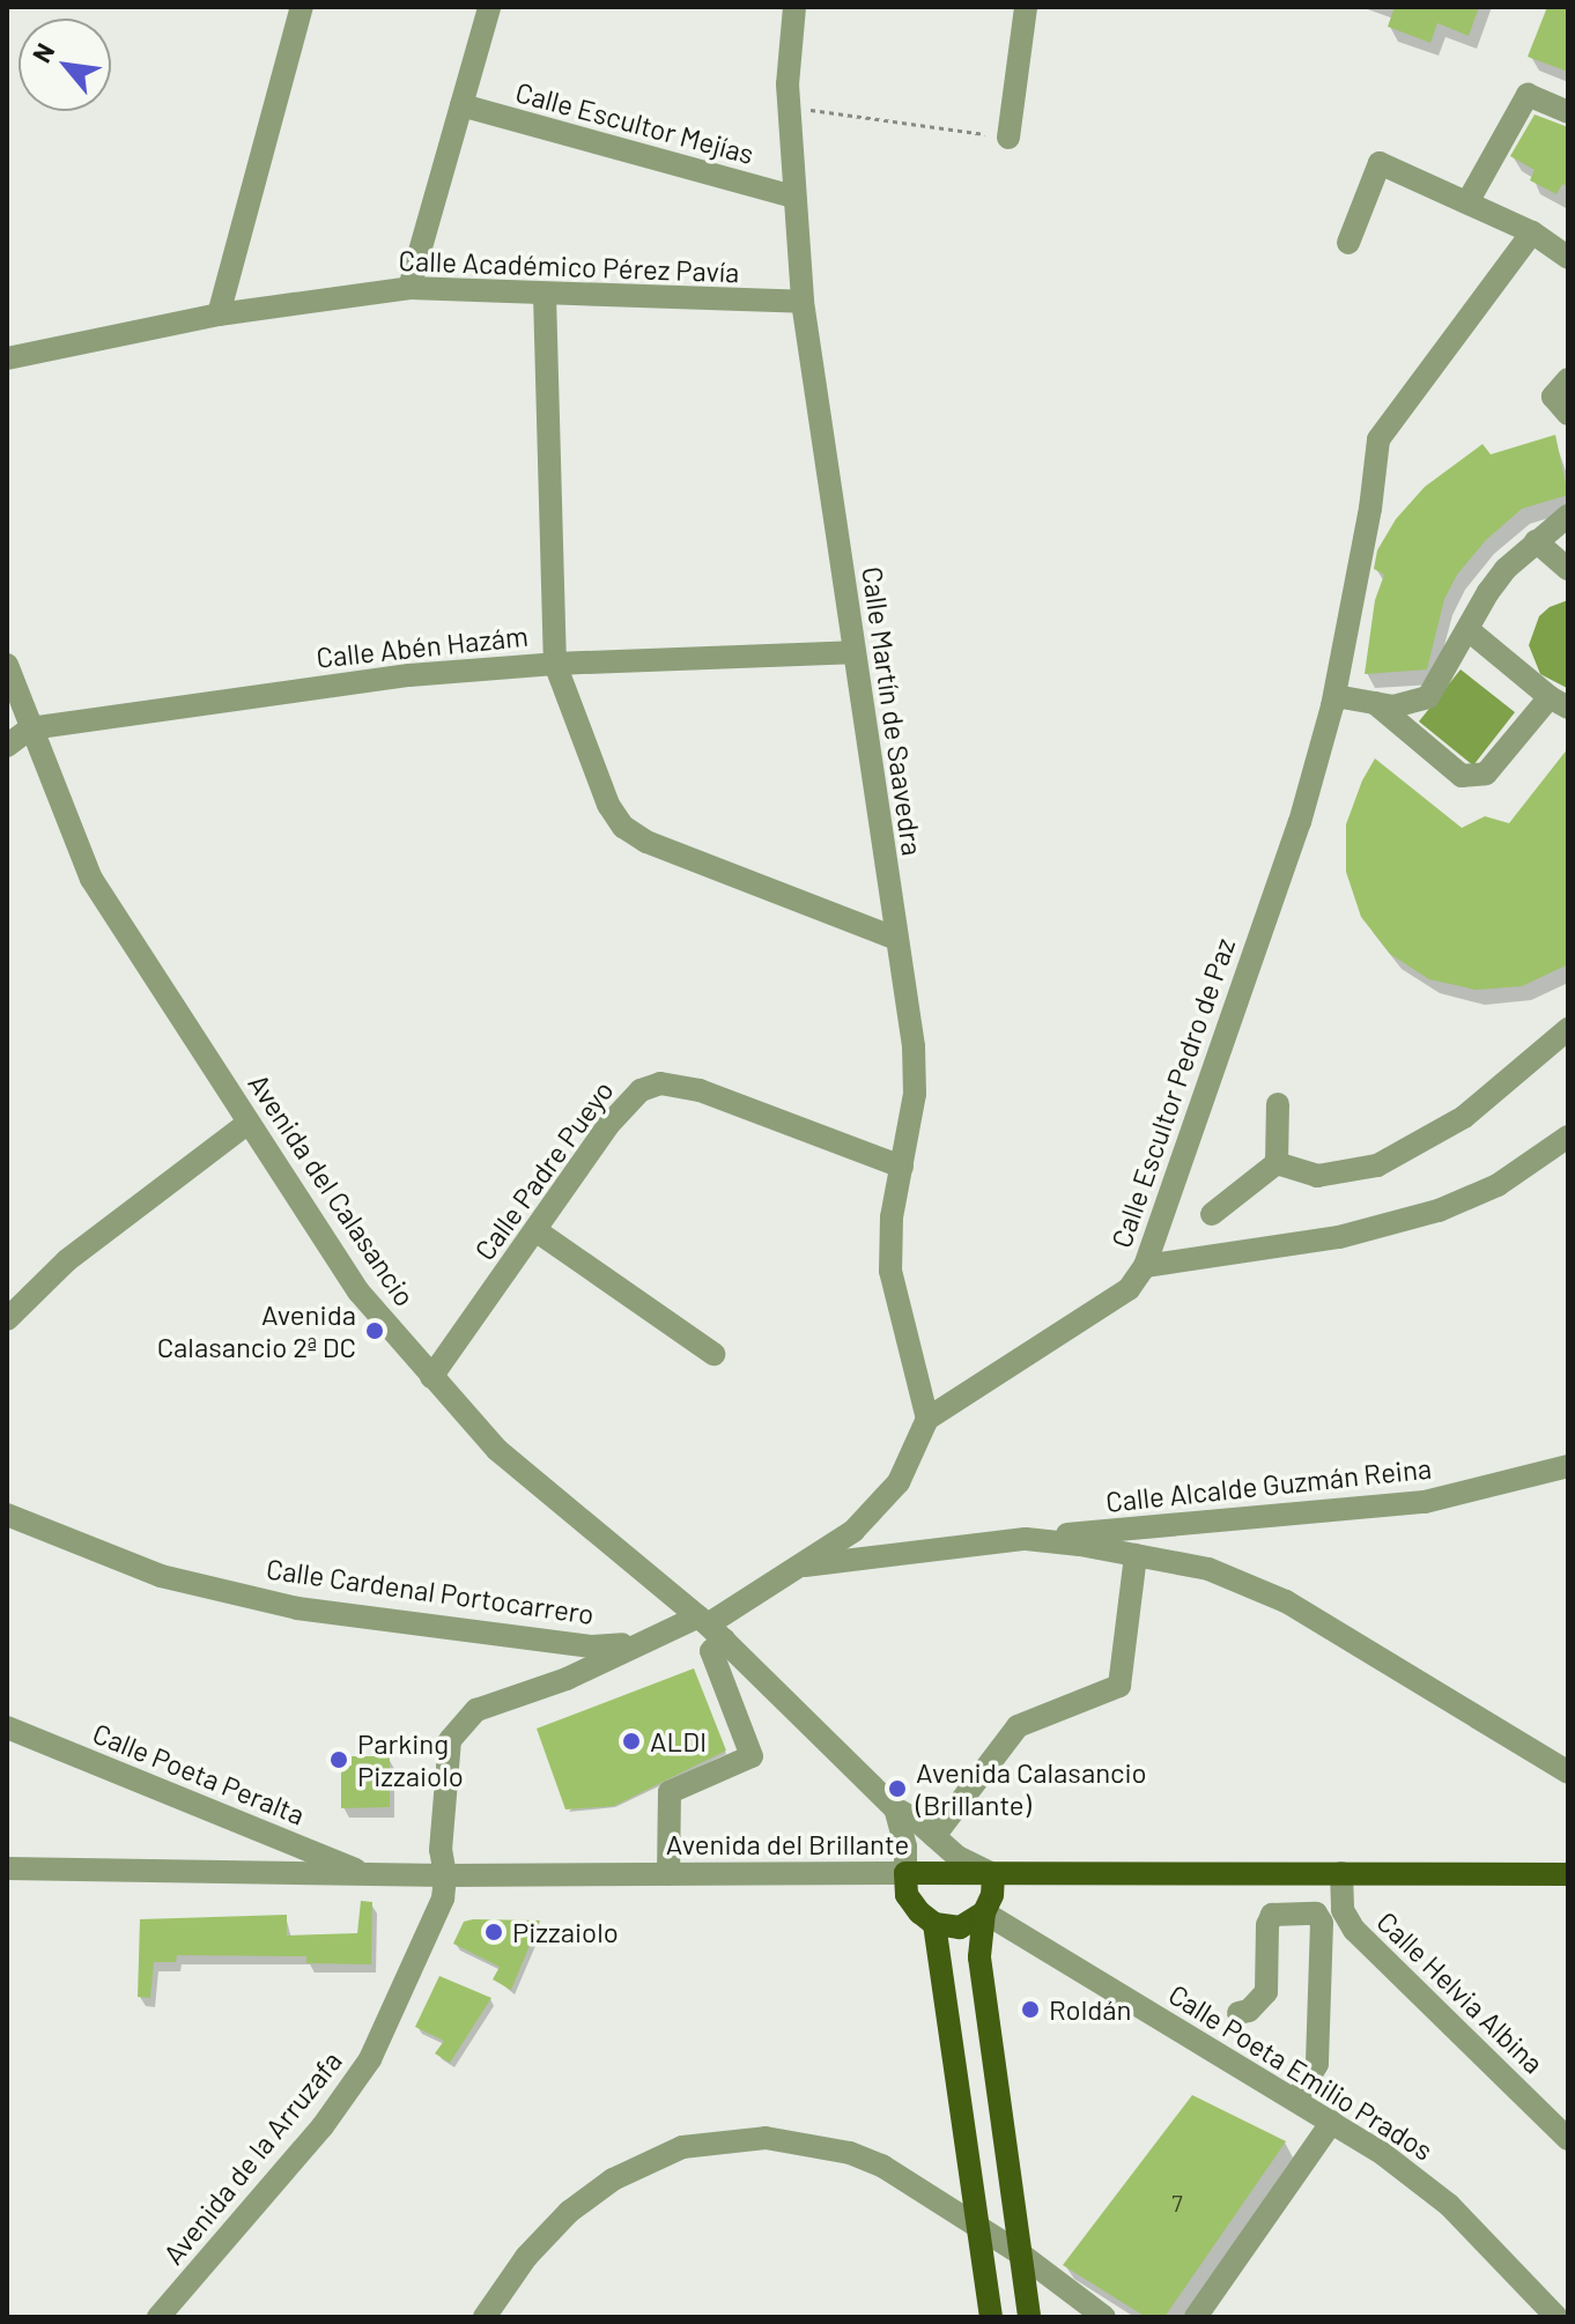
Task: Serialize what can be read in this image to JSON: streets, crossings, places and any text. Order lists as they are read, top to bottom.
{
  "streets": {
    "main road": ["Avenida del Brillante"],
    "street": [
      "Calle Escultor Mejías",
      "Calle Académico Pérez Pavía",
      "Calle Abén Hazám",
      "Calle Martín de Saavedra",
      "Calle Escultor Pedro de Paz",
      "Calle Padre Pueyo",
      "Avenida del Calasancio",
      "Calle Alcalde Guzmán Reina",
      "Calle Cardenal Portocarrero",
      "Calle Poeta Peralta",
      "Calle Helvia Albina",
      "Calle Poeta Emilio Prados",
      "Avenida de la Arruzafa"
    ]
  },
  "crossings": [
    ["Calle Escultor Mejías", "Calle Martín de Saavedra"],
    ["Calle Académico Pérez Pavía", "Calle Martín de Saavedra"],
    ["Calle Abén Hazám", "Calle Martín de Saavedra"],
    ["Calle Abén Hazám", "Avenida del Calasancio"],
    ["Calle Martín de Saavedra", "Calle Escultor Pedro de Paz"],
    ["Calle Martín de Saavedra", "Calle Padre Pueyo"],
    ["Calle Padre Pueyo", "Avenida del Calasancio"],
    ["Avenida del Calasancio", "Calle Cardenal Portocarrero"],
    ["Avenida del Calasancio", "Avenida del Brillante"],
    ["Calle Cardenal Portocarrero", "Avenida del Brillante"],
    ["Calle Cardenal Portocarrero", "Avenida de la Arruzafa"],
    ["Calle Poeta Peralta", "Avenida del Brillante"],
    ["Avenida del Brillante", "Calle Helvia Albina"],
    ["Avenida del Brillante", "Avenida de la Arruzafa"]
  ],
  "places": [
    "Avenida Calasancio 2ª DC",
    "ALDI",
    "Parking Pizzaiolo",
    "Avenida Calasancio (Brillante)",
    "Pizzaiolo",
    "Roldán"
  ],
  "house_numbers": ["7"],
  "north": "top left"
}
